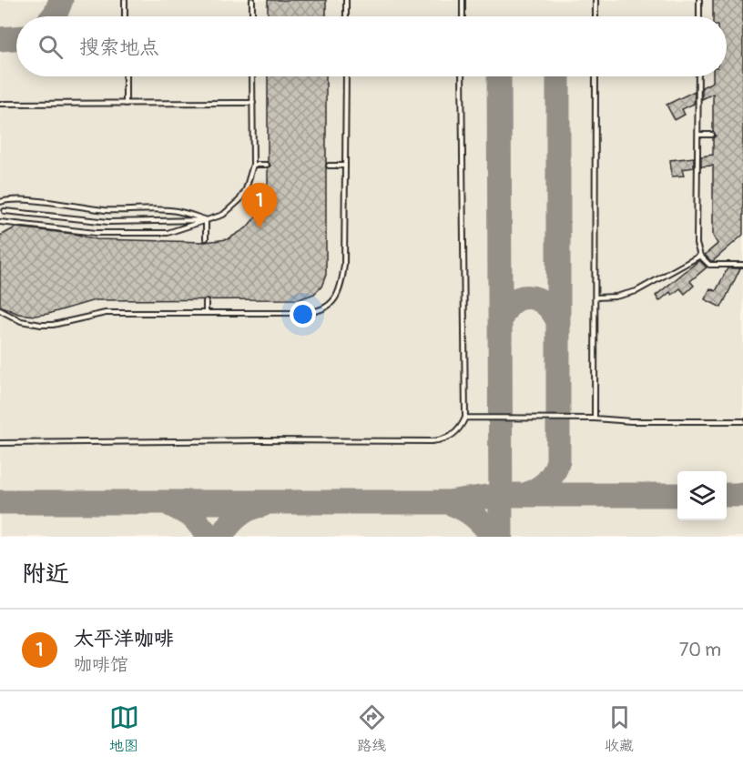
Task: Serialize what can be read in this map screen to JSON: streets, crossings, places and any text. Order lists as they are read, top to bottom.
{
  "page": {
    "search": "搜索地点",
    "pins": "1",
    "heading": "附近",
    "list": [
      {
        "mark": "1",
        "name": "太平洋咖啡",
        "note": "咖啡馆",
        "value": "70 m"
      }
    ],
    "nav": ["地图", "路线", "收藏"]
  }
}
